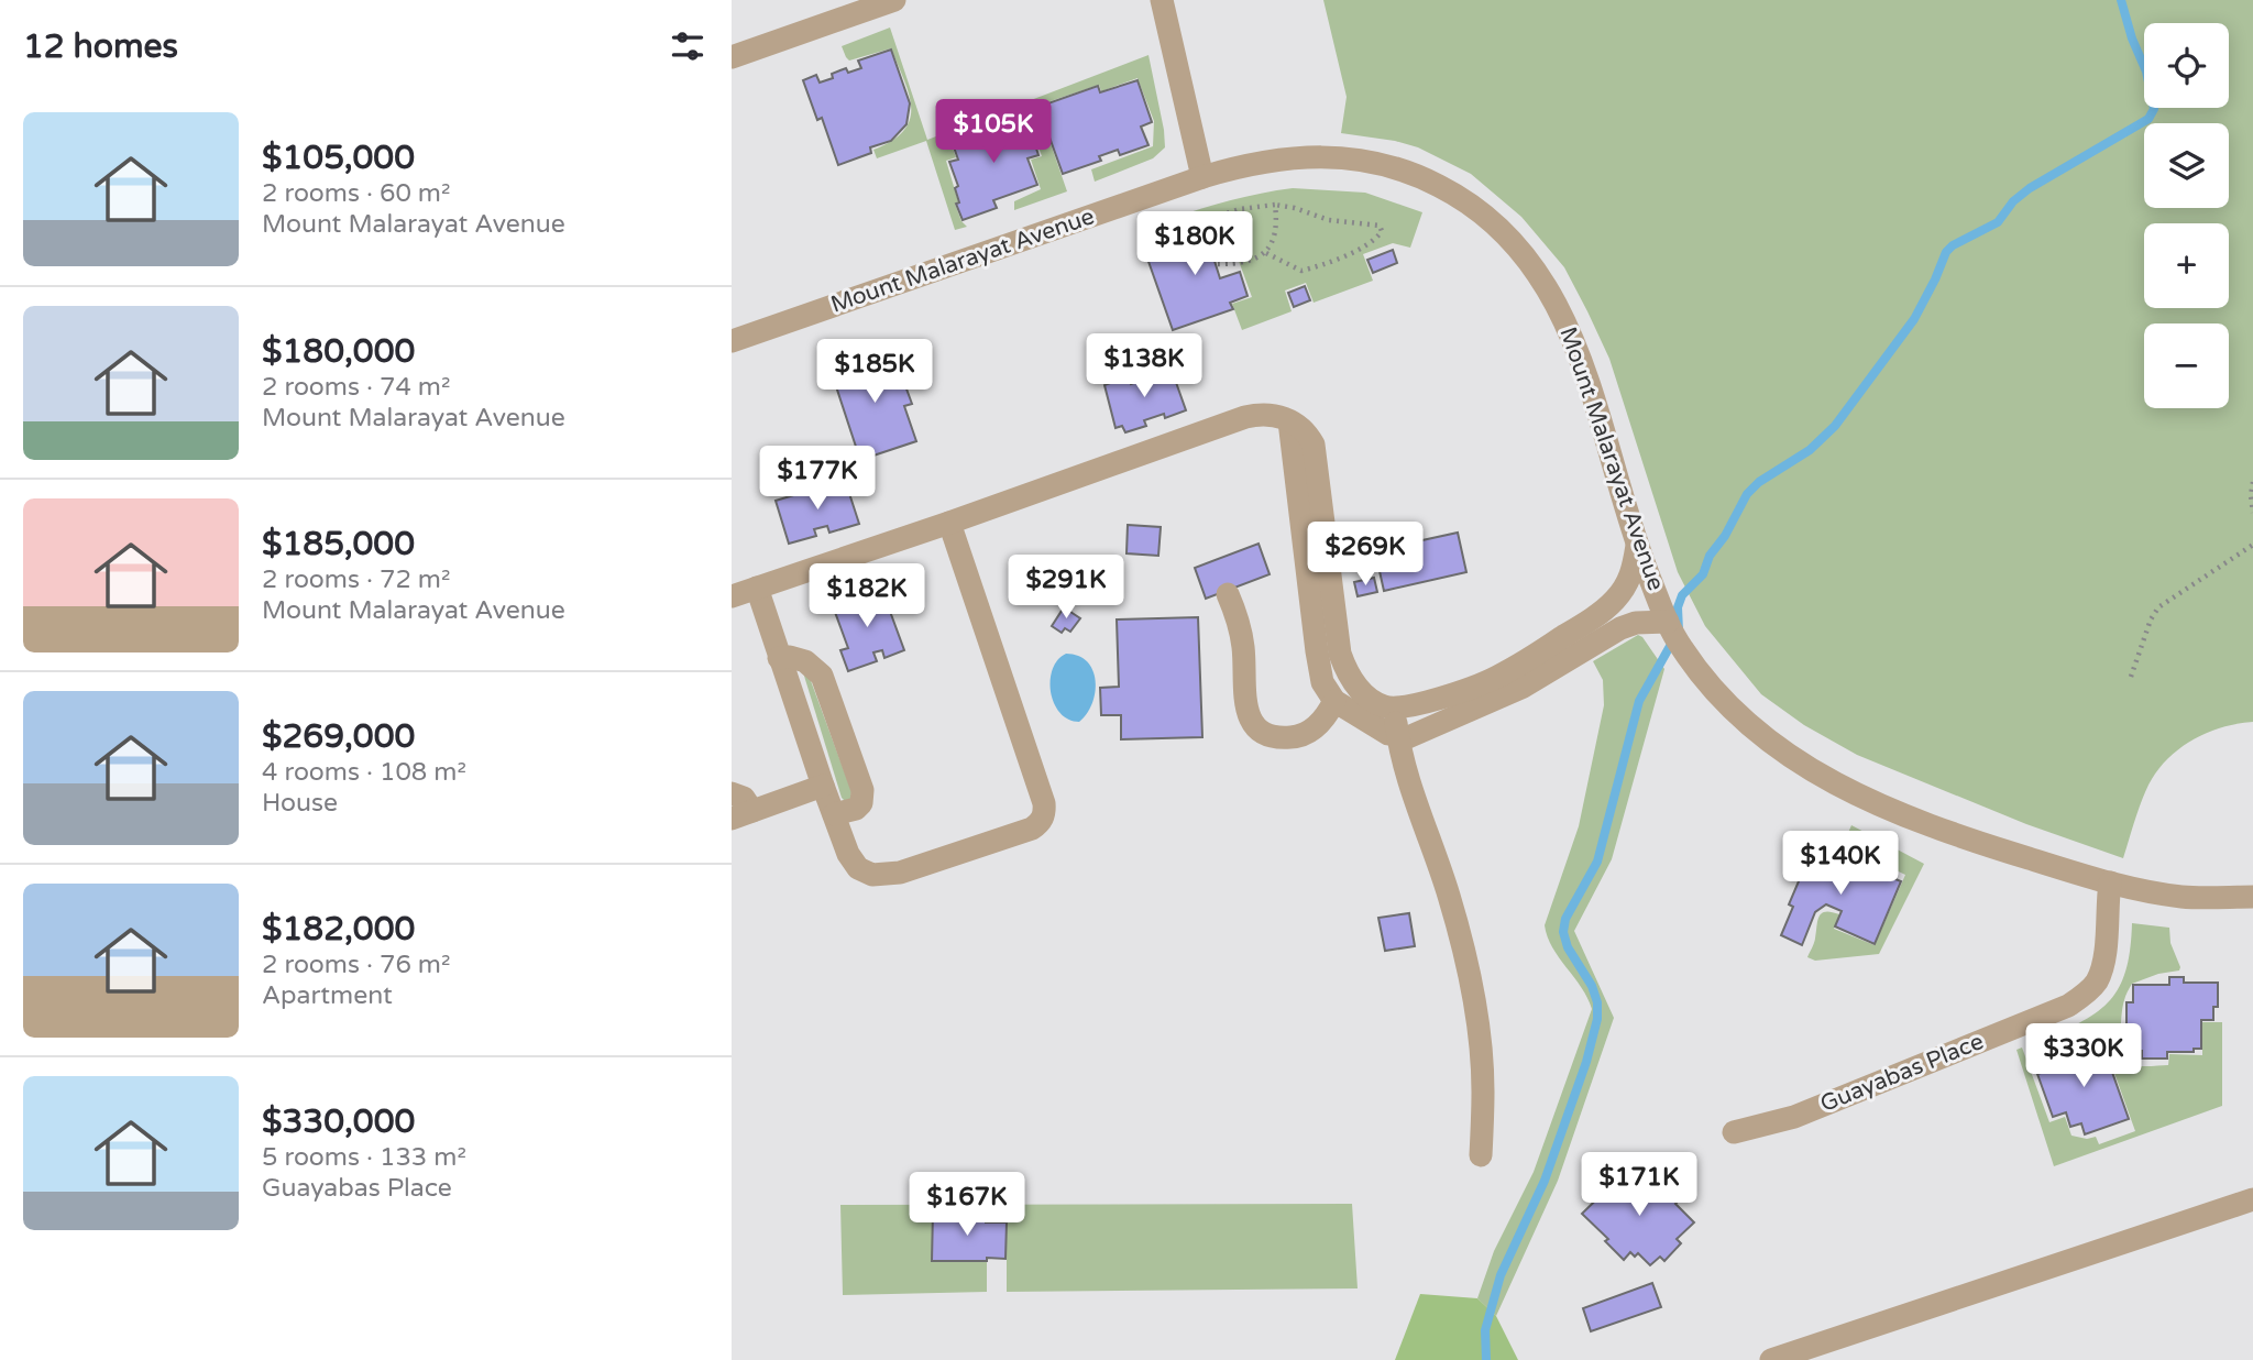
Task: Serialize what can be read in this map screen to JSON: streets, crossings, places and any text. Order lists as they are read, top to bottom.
{
  "streets": {
    "street": ["Mount Malarayat Avenue", "Guayabas Place"]
  },
  "crossings": [
    ["Mount Malarayat Avenue", "Guayabas Place"]
  ],
  "page": {
    "heading": "12 homes",
    "map_buttons": ["+", "−"],
    "list": [
      {
        "name": "$105,000",
        "note": "2 rooms · 60 m² · Mount Malarayat Avenue"
      },
      {
        "name": "$180,000",
        "note": "2 rooms · 74 m² · Mount Malarayat Avenue"
      },
      {
        "name": "$185,000",
        "note": "2 rooms · 72 m² · Mount Malarayat Avenue"
      },
      {
        "name": "$269,000",
        "note": "4 rooms · 108 m² · House"
      },
      {
        "name": "$182,000",
        "note": "2 rooms · 76 m² · Apartment"
      },
      {
        "name": "$330,000",
        "note": "5 rooms · 133 m² · Guayabas Place"
      }
    ],
    "price": [
      "$105K",
      "$180K",
      "$138K",
      "$185K",
      "$177K",
      "$269K",
      "$291K",
      "$182K",
      "$140K",
      "$330K",
      "$171K",
      "$167K"
    ]
  }
}
